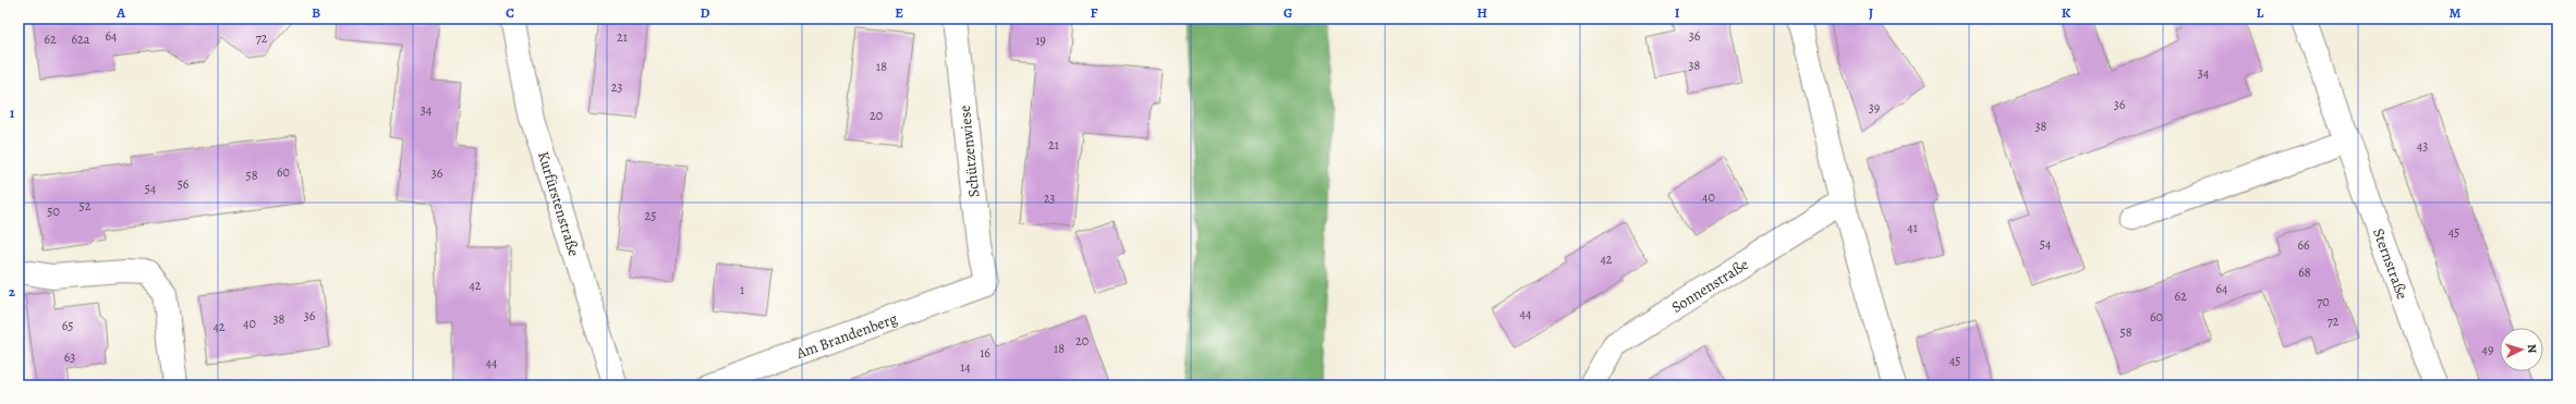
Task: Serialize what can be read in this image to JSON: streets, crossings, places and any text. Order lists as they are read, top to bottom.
{
  "streets": {
    "street": [
      "Schützenwiese",
      "Kurfürstenstraße",
      "Sternstraße",
      "Sonnenstraße",
      "Am Brandenberg"
    ]
  },
  "crossings": [
    ["Schützenwiese", "Am Brandenberg"]
  ],
  "house_numbers": [
    "64",
    "36",
    "21",
    "72",
    "62",
    "62a",
    "19",
    "38",
    "18",
    "34",
    "23",
    "36",
    "39",
    "34",
    "20",
    "38",
    "21",
    "43",
    "60",
    "36",
    "58",
    "56",
    "54",
    "40",
    "23",
    "52",
    "50",
    "25",
    "41",
    "45",
    "54",
    "66",
    "42",
    "68",
    "42",
    "64",
    "1",
    "62",
    "70",
    "44",
    "36",
    "60",
    "38",
    "72",
    "40",
    "65",
    "42",
    "58",
    "20",
    "18",
    "49",
    "16",
    "63",
    "45",
    "44",
    "14"
  ],
  "north": "right",
  "grid": {
    "columns": [
      "A",
      "B",
      "C",
      "D",
      "E",
      "F",
      "G",
      "H",
      "I",
      "J",
      "K",
      "L",
      "M"
    ],
    "rows": ["1", "2"]
  }
}
